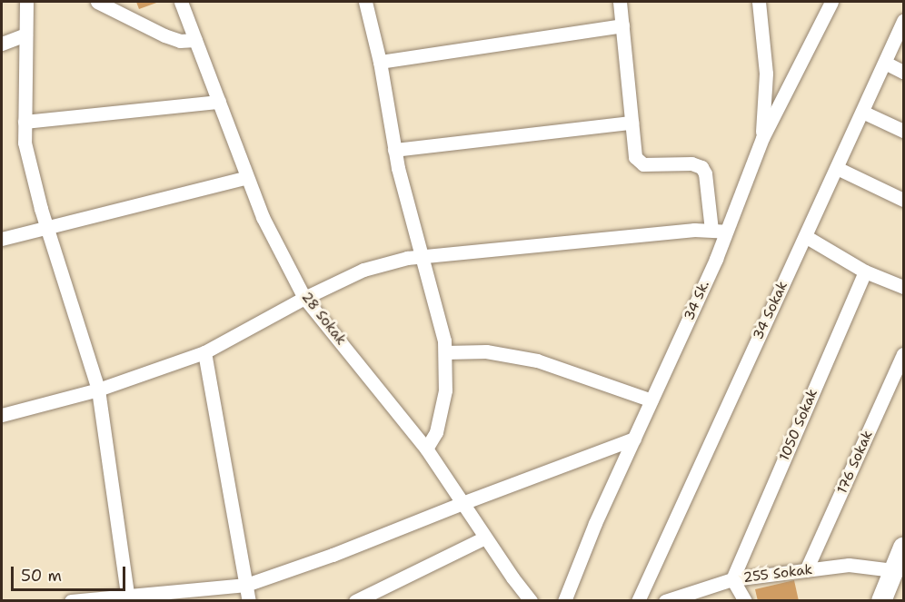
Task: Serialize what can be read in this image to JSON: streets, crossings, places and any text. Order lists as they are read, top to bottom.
{
  "streets": {
    "street": [
      "34 Sk.",
      "34 Sokak",
      "28 Sokak",
      "1050 Sokak",
      "176 Sokak",
      "255 Sokak"
    ]
  },
  "crossings": [
    ["1050 Sokak", "255 Sokak"],
    ["176 Sokak", "255 Sokak"]
  ],
  "scale_bar": "50 m"
}
